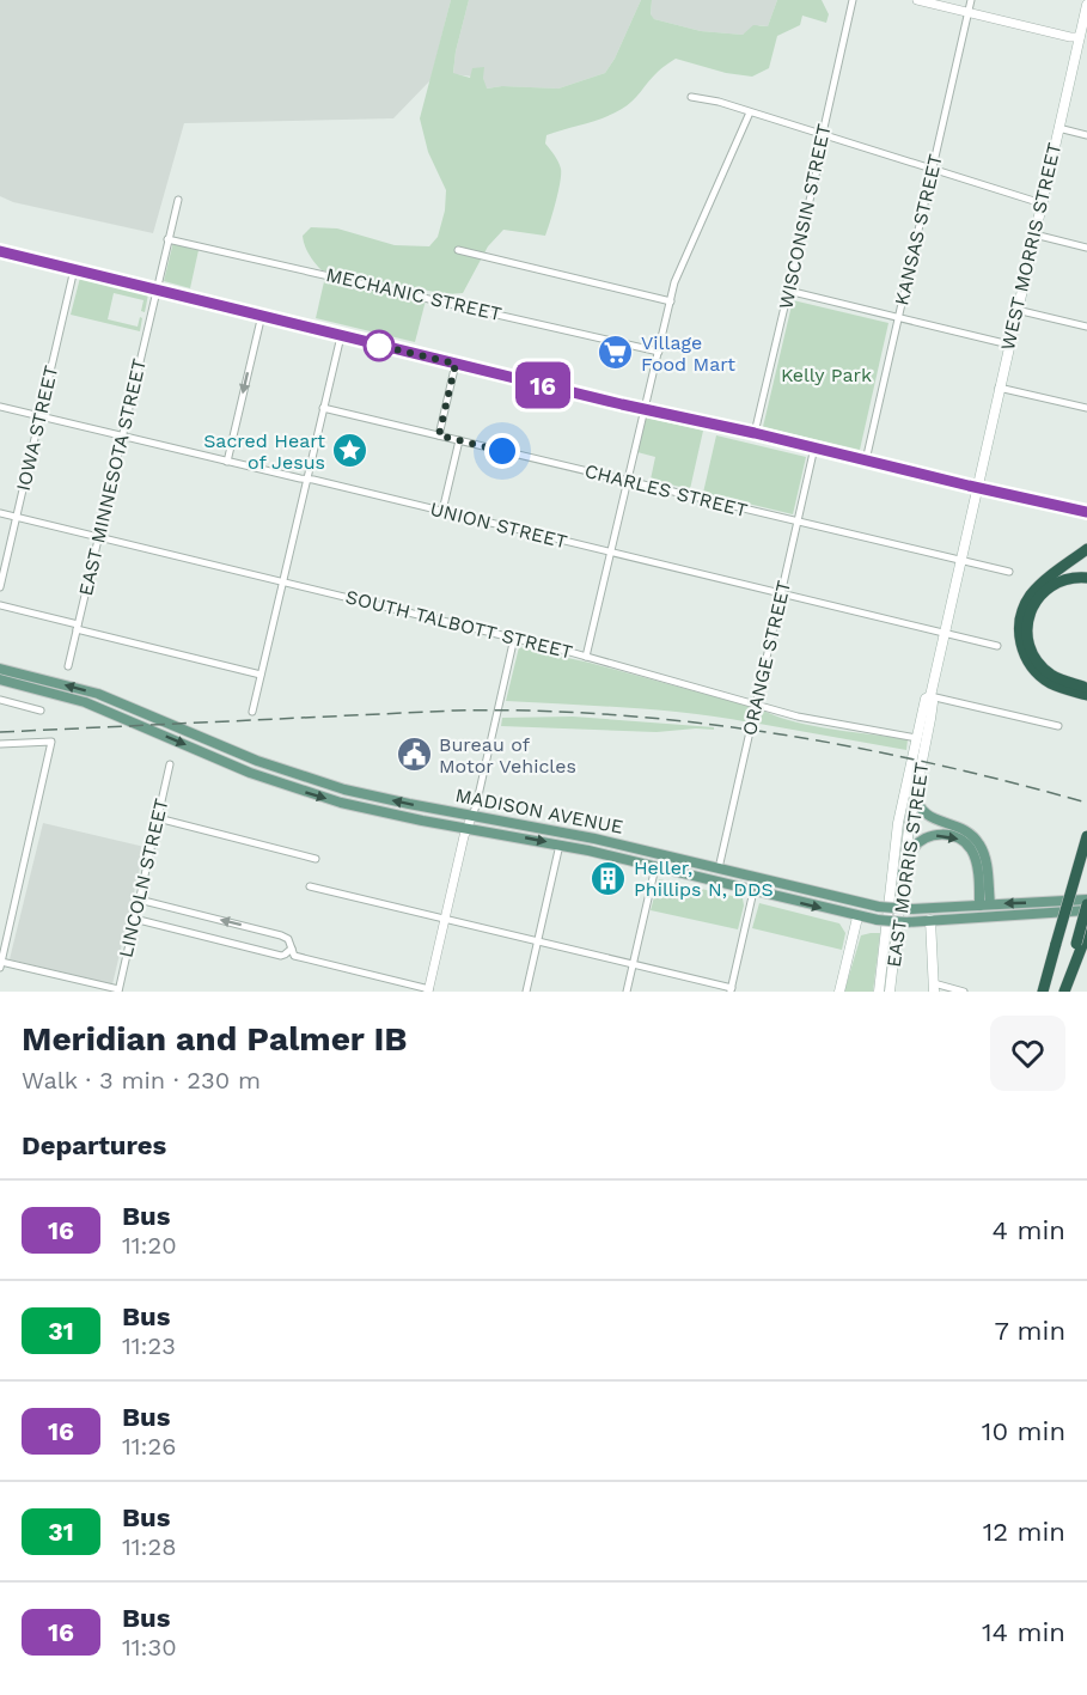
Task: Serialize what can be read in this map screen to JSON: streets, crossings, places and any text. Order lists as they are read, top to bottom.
{
  "streets": {
    "main road": ["WEST MORRIS STREET", "MADISON AVENUE", "EAST MORRIS STREET"],
    "street": [
      "WISCONSIN STREET",
      "KANSAS STREET",
      "MECHANIC STREET",
      "IOWA STREET",
      "EAST MINNESOTA STREET",
      "CHARLES STREET",
      "UNION STREET",
      "SOUTH TALBOTT STREET",
      "ORANGE STREET",
      "LINCOLN STREET"
    ]
  },
  "crossings": [
    ["WEST MORRIS STREET", "EAST MORRIS STREET"],
    ["MECHANIC STREET", "EAST MINNESOTA STREET"],
    ["IOWA STREET", "UNION STREET"],
    ["IOWA STREET", "SOUTH TALBOTT STREET"],
    ["EAST MINNESOTA STREET", "UNION STREET"],
    ["EAST MINNESOTA STREET", "SOUTH TALBOTT STREET"],
    ["CHARLES STREET", "ORANGE STREET"],
    ["CHARLES STREET", "EAST MORRIS STREET"],
    ["UNION STREET", "ORANGE STREET"],
    ["UNION STREET", "EAST MORRIS STREET"],
    ["SOUTH TALBOTT STREET", "ORANGE STREET"],
    ["SOUTH TALBOTT STREET", "EAST MORRIS STREET"],
    ["ORANGE STREET", "MADISON AVENUE"]
  ],
  "parks": ["Kelly Park"],
  "places": {
    "supermarket": ["Village Food Mart"],
    "place": ["Sacred Heart of Jesus"],
    "public building": ["Bureau of Motor Vehicles"],
    "building": ["Heller, Phillips N, DDS"]
  },
  "lines": ["bus line 16"],
  "page": {
    "on_map": "16",
    "heading": [
      ["Meridian and Palmer IB", "Walk · 3 min · 230 m"],
      "Departures"
    ],
    "list": [
      {
        "mark": "16",
        "name": "Bus",
        "note": "11:20",
        "value": "4 min"
      },
      {
        "mark": "31",
        "name": "Bus",
        "note": "11:23",
        "value": "7 min"
      },
      {
        "mark": "16",
        "name": "Bus",
        "note": "11:26",
        "value": "10 min"
      },
      {
        "mark": "31",
        "name": "Bus",
        "note": "11:28",
        "value": "12 min"
      },
      {
        "mark": "16",
        "name": "Bus",
        "note": "11:30",
        "value": "14 min"
      }
    ]
  }
}
